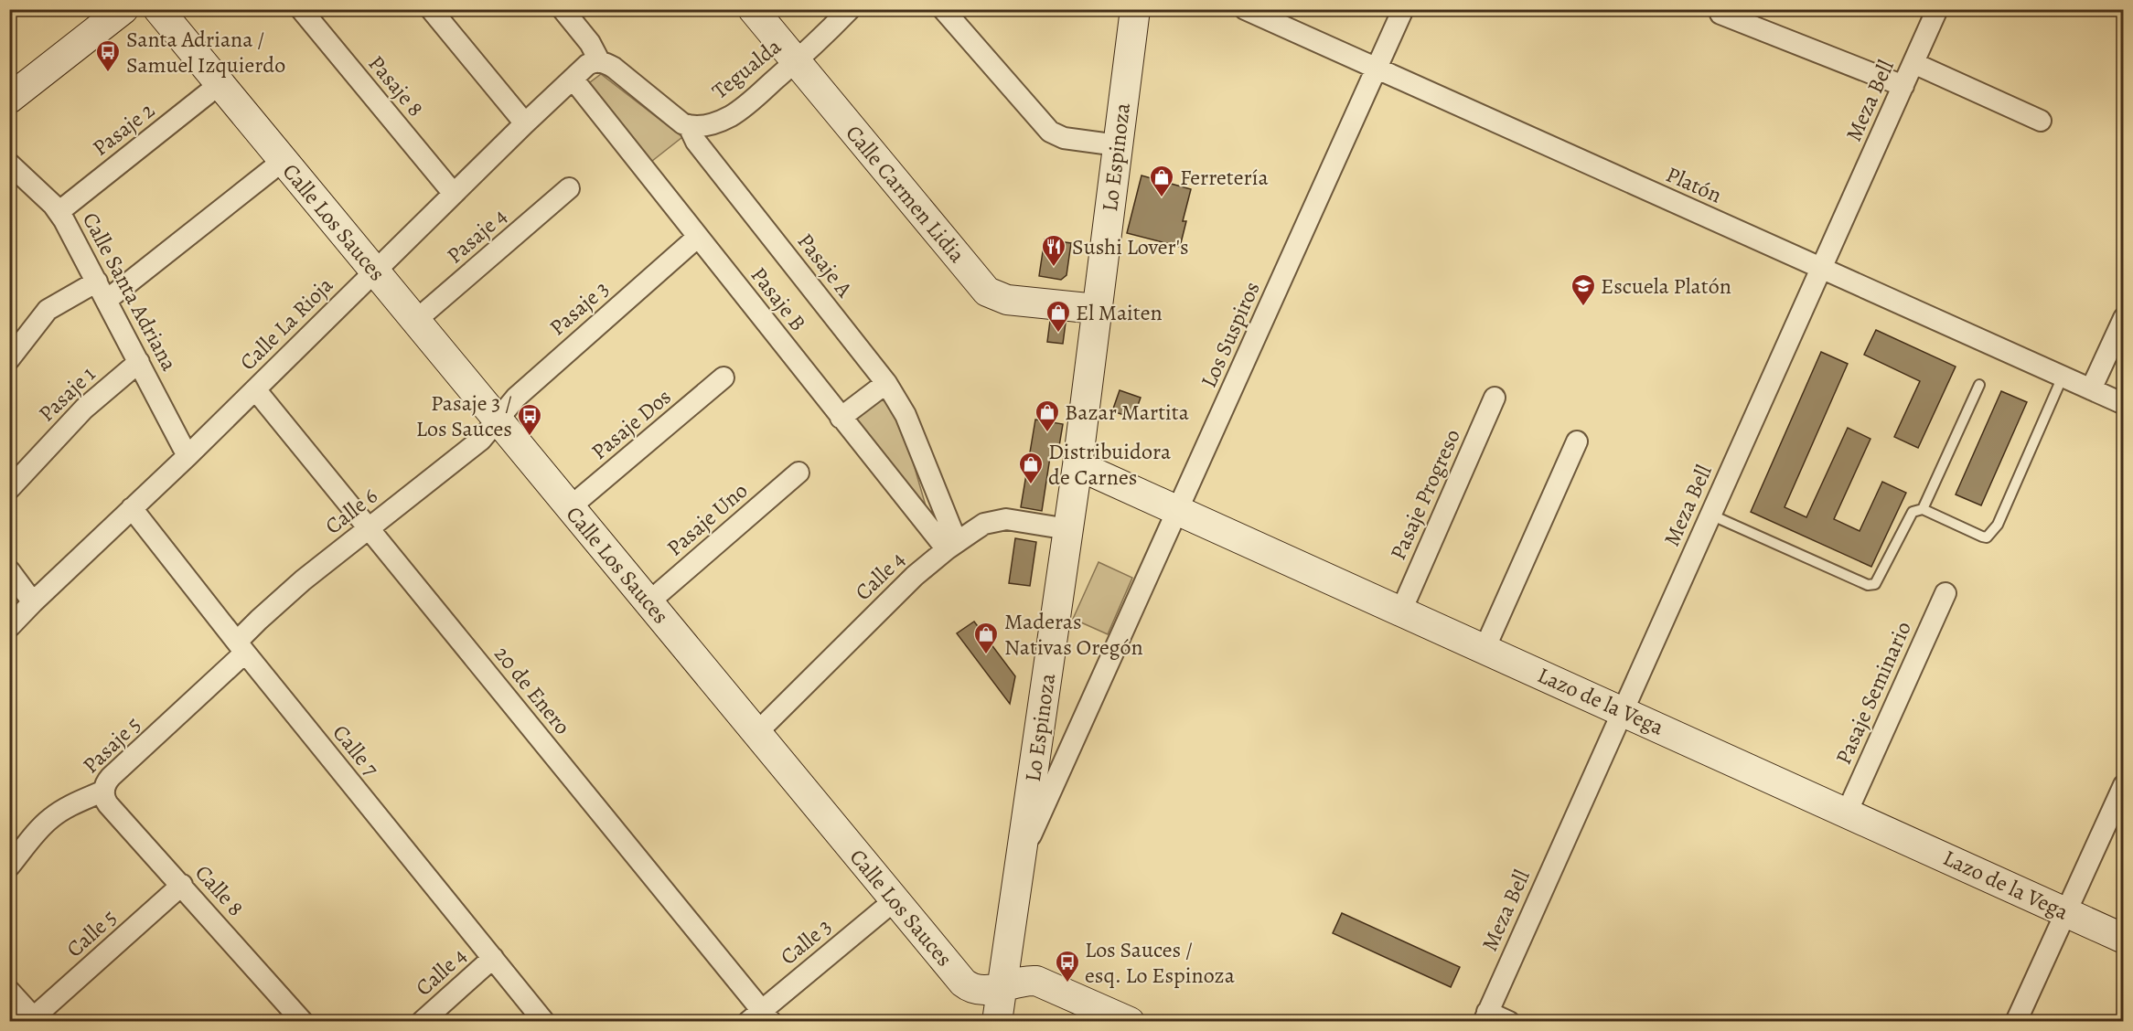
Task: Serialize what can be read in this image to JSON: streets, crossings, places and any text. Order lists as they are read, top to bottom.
{
  "streets": {
    "street": [
      "Tegualda",
      "Pasaje 8",
      "Meza Bell",
      "Pasaje 2",
      "Lo Espinoza",
      "Platón",
      "Calle Carmen Lidia",
      "Calle Los Sauces",
      "Pasaje 4",
      "Pasaje A",
      "Calle Santa Adriana",
      "Pasaje B",
      "Pasaje 3",
      "Calle La Rioja",
      "Los Suspiros",
      "Pasaje 1",
      "Pasaje Dos",
      "Pasaje Progreso",
      "Calle 6",
      "Pasaje Uno",
      "Calle 4",
      "20 de Enero",
      "Pasaje Seminario",
      "Lazo de la Vega",
      "Pasaje 5",
      "Calle 7",
      "Calle 8",
      "Calle 5",
      "Calle 3"
    ]
  },
  "crossings": [
    ["Tegualda", "Calle Carmen Lidia"],
    ["Tegualda", "Pasaje A"],
    ["Pasaje 8", "Calle La Rioja"],
    ["Meza Bell", "Platón"],
    ["Meza Bell", "Lazo de la Vega"],
    ["Pasaje 2", "Calle Los Sauces"],
    ["Pasaje 2", "Calle Santa Adriana"],
    ["Lo Espinoza", "Calle Carmen Lidia"],
    ["Lo Espinoza", "Calle Los Sauces"],
    ["Lo Espinoza", "Los Suspiros"],
    ["Lo Espinoza", "Calle 4"],
    ["Lo Espinoza", "Lazo de la Vega"],
    ["Platón", "Los Suspiros"],
    ["Calle Los Sauces", "Pasaje 4"],
    ["Calle Los Sauces", "Pasaje 3"],
    ["Calle Los Sauces", "Calle La Rioja"],
    ["Calle Los Sauces", "Pasaje Dos"],
    ["Calle Los Sauces", "Calle 6"],
    ["Calle Los Sauces", "Pasaje Uno"],
    ["Calle Los Sauces", "Calle 4"],
    ["Calle Los Sauces", "Calle 3"],
    ["Pasaje A", "Pasaje B"],
    ["Pasaje A", "Calle La Rioja"],
    ["Pasaje A", "Calle 4"],
    ["Calle Santa Adriana", "Calle La Rioja"],
    ["Calle Santa Adriana", "Pasaje 1"],
    ["Pasaje B", "Pasaje 3"],
    ["Pasaje B", "Calle La Rioja"],
    ["Pasaje B", "Calle 4"],
    ["Pasaje 3", "Calle 6"],
    ["Calle La Rioja", "20 de Enero"],
    ["Calle La Rioja", "Calle 7"],
    ["Los Suspiros", "Lazo de la Vega"],
    ["Pasaje Progreso", "Lazo de la Vega"],
    ["Calle 6", "20 de Enero"],
    ["Calle 6", "Pasaje 5"],
    ["Calle 6", "Calle 7"],
    ["Calle 4", "Calle 7"],
    ["20 de Enero", "Calle 3"],
    ["Pasaje Seminario", "Lazo de la Vega"],
    ["Pasaje 5", "Calle 7"],
    ["Pasaje 5", "Calle 8"],
    ["Calle 8", "Calle 5"]
  ],
  "places": {
    "bus stop": ["Santa Adriana / Samuel Izquierdo", "Pasaje 3 / Los Sauces", "Los Sauces / esq. Lo Espinoza"],
    "shop": [
      "Ferretería",
      "El Maiten",
      "Bazar Martita",
      "Distribuidora de Carnes",
      "Maderas Nativas Oregón"
    ],
    "restaurant": ["Sushi Lover's"],
    "school or university": ["Escuela Platón"]
  }
}
